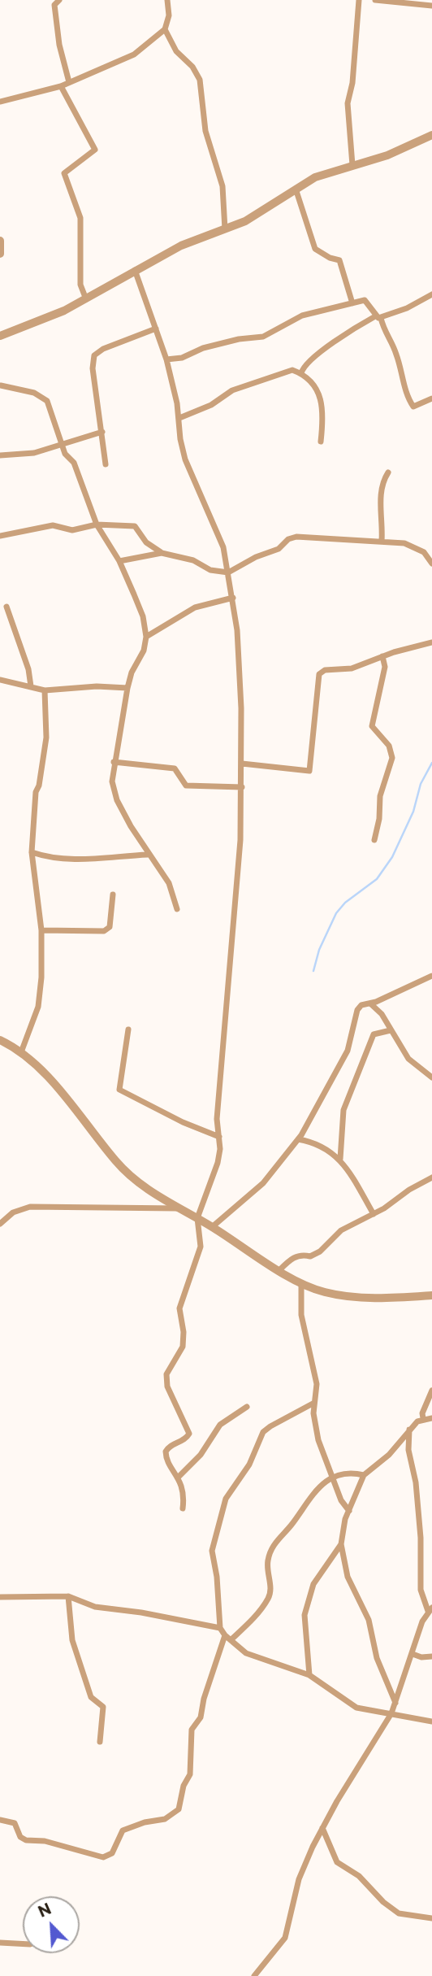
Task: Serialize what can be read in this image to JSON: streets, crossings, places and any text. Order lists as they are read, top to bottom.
{
  "north": "top left"
}
